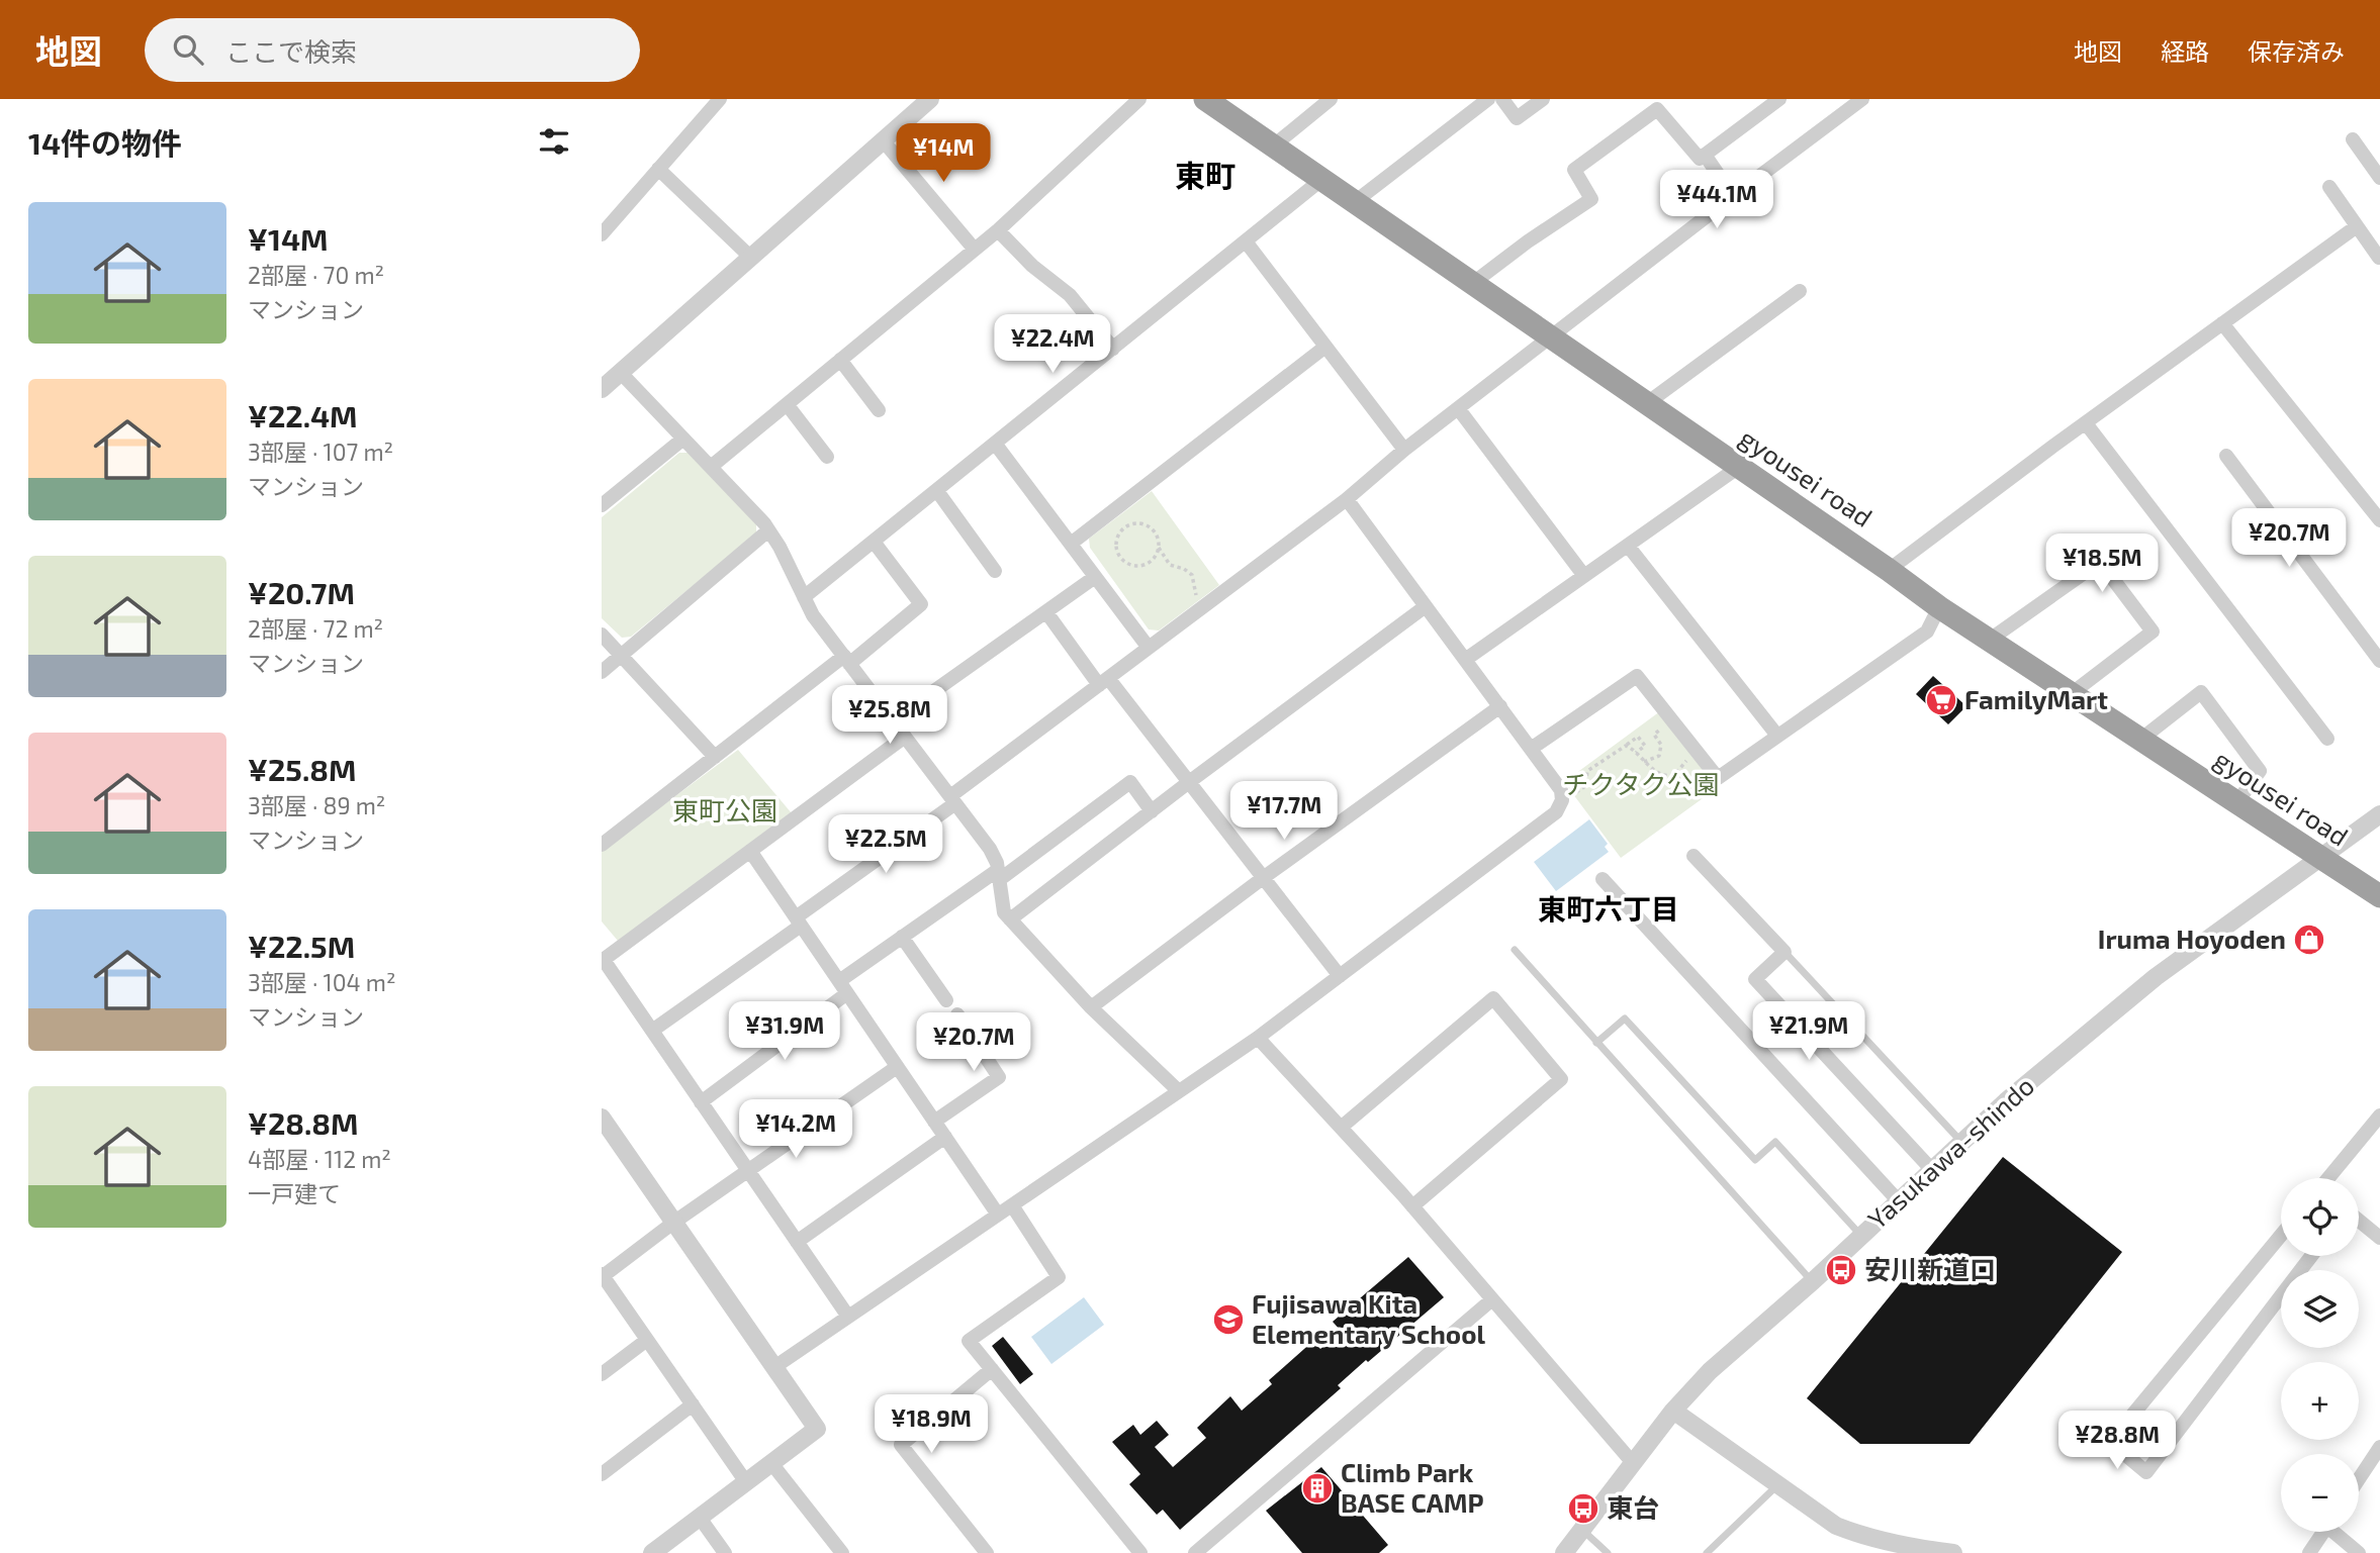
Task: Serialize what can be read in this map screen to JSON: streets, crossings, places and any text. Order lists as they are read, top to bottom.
{
  "streets": {
    "highway": ["gyousei road"],
    "street": ["Yasukawa-shindo"]
  },
  "crossings": [
    ["gyousei road", "Yasukawa-shindo"]
  ],
  "districts": ["東町", "東町六丁目"],
  "parks": ["チクタク公園", "東町公園"],
  "places": {
    "supermarket": ["FamilyMart"],
    "shop": ["Iruma Hoyoden"],
    "bus stop": ["安川新道口", "東台"],
    "school or university": ["Fujisawa Kita Elementary School"],
    "building": ["Climb Park BASE CAMP"]
  },
  "page": {
    "header": "地図",
    "search": "ここで検索",
    "nav": ["地図", "経路", "保存済み"],
    "heading": "14件の物件",
    "price": [
      "¥14M",
      "¥44.1M",
      "¥22.4M",
      "¥20.7M",
      "¥18.5M",
      "¥25.8M",
      "¥17.7M",
      "¥22.5M",
      "¥31.9M",
      "¥21.9M",
      "¥20.7M",
      "¥14.2M",
      "¥18.9M",
      "¥28.8M"
    ],
    "list": [
      {
        "name": "¥14M",
        "note": "2部屋 · 70 m² · マンション"
      },
      {
        "name": "¥22.4M",
        "note": "3部屋 · 107 m² · マンション"
      },
      {
        "name": "¥20.7M",
        "note": "2部屋 · 72 m² · マンション"
      },
      {
        "name": "¥25.8M",
        "note": "3部屋 · 89 m² · マンション"
      },
      {
        "name": "¥22.5M",
        "note": "3部屋 · 104 m² · マンション"
      },
      {
        "name": "¥28.8M",
        "note": "4部屋 · 112 m² · 一戸建て"
      }
    ],
    "map_buttons": ["+", "−"]
  }
}
